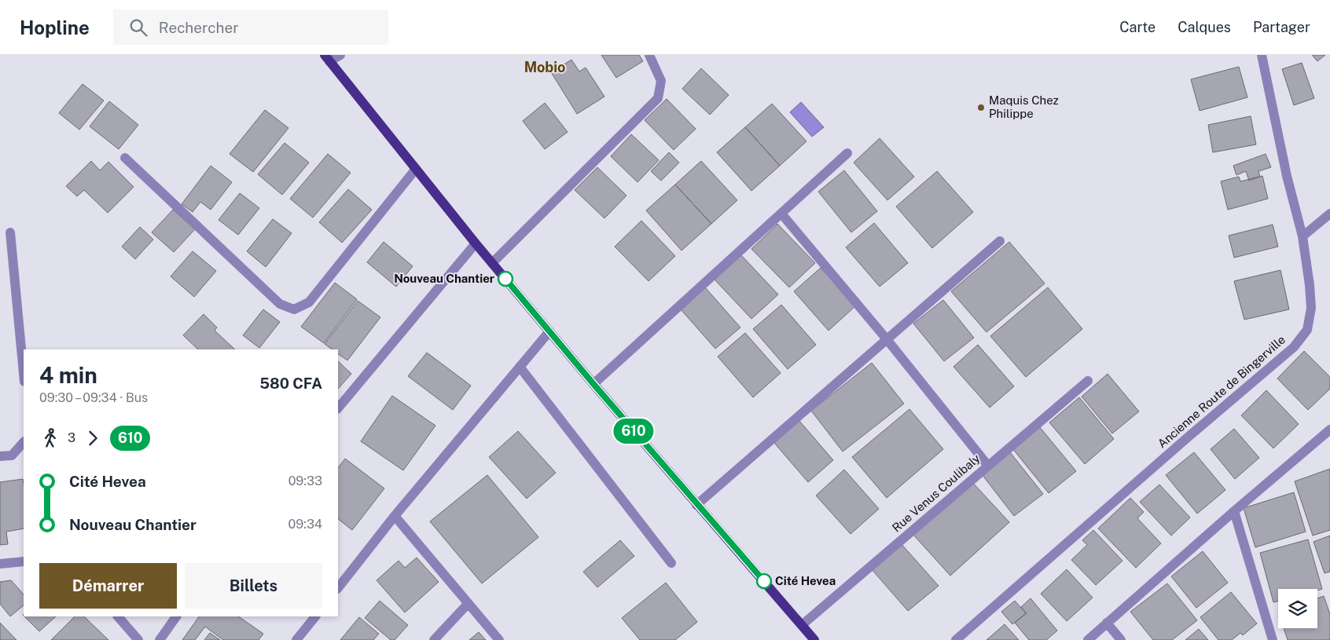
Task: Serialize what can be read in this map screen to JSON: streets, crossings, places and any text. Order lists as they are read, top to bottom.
{
  "streets": {
    "street": ["Ancienne Route de Bingerville", "Rue Venus Coulibaly"]
  },
  "districts": ["Mobio"],
  "places": ["Maquis Chez Philippe", "Nouveau Chantier", "Cité Hevea"],
  "lines": ["bus line 610"],
  "page": {
    "header": "Hopline",
    "search": "Rechercher",
    "nav": ["Carte", "Calques", "Partager"],
    "on_map": "610",
    "heading": ["4 min", "09:30 – 09:34 · Bus", "580 CFA"],
    "legs": ["3", "610"],
    "list": [
      {
        "name": "Cité Hevea",
        "value": "09:33"
      },
      {
        "name": "Nouveau Chantier",
        "value": "09:34"
      }
    ],
    "buttons": ["Démarrer", "Billets"]
  }
}
